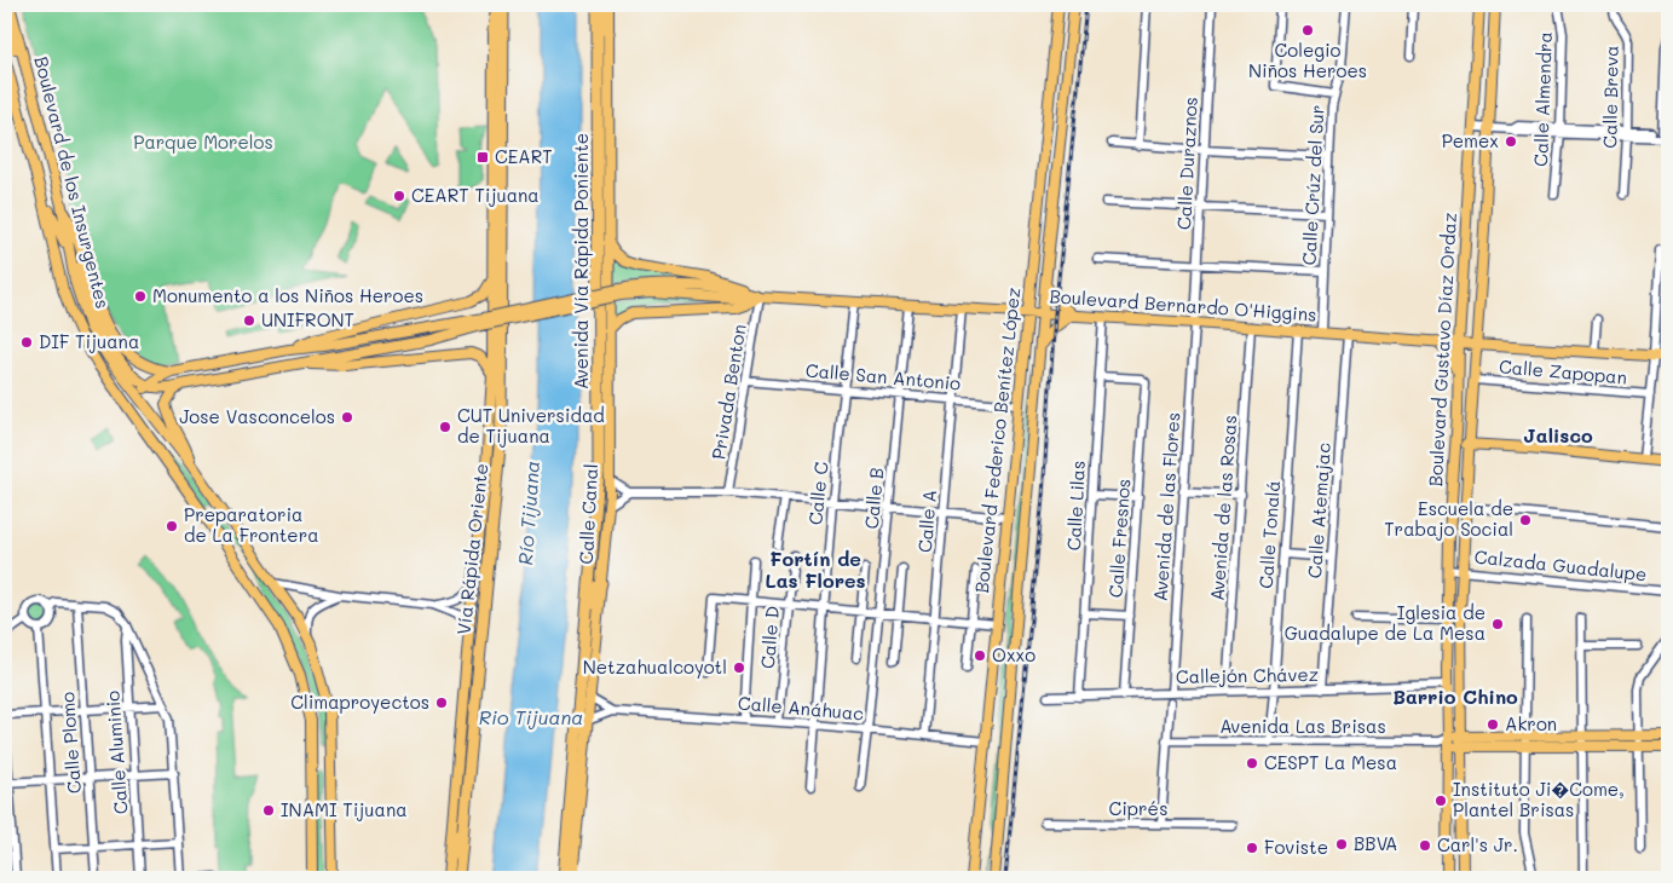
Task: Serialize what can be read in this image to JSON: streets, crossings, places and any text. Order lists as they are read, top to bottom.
{
  "streets": {
    "highway": ["Avenida Vía Rápida Poniente", "Vía Rápida Oriente"],
    "main road": [
      "Boulevard de los Insurgentes",
      "Boulevard Bernardo O'Higgins",
      "Boulevard Gustavo Díaz Ordaz",
      "Boulevard Federico Benítez López",
      "Calle Canal"
    ],
    "street": [
      "Calle Breva",
      "Calle Almendra",
      "Calle Duraznos",
      "Calle Crúz del Sur",
      "Calle Zapopan",
      "Calle San Antonio",
      "Privada Benton",
      "Calle C",
      "Calle B",
      "Calle Lilas",
      "Avenida de las Flores",
      "Avenida de las Rosas",
      "Calle Atemajac",
      "Calle A",
      "Calle Tonalá",
      "Calle Fresnos",
      "Calzada Guadalupe",
      "Calle D",
      "Callejón Chávez",
      "Calle Anáhuac",
      "Avenida Las Brisas",
      "Calle Plomo",
      "Calle Aluminio",
      "Ciprés"
    ]
  },
  "crossings": [
    ["Calle Duraznos", "Boulevard Bernardo O'Higgins"],
    ["Calle Duraznos", "Avenida de las Flores"],
    ["Boulevard de los Insurgentes", "Boulevard Bernardo O'Higgins"],
    ["Calle Crúz del Sur", "Boulevard Bernardo O'Higgins"],
    ["Boulevard Bernardo O'Higgins", "Boulevard Gustavo Díaz Ordaz"],
    ["Boulevard Bernardo O'Higgins", "Privada Benton"],
    ["Boulevard Bernardo O'Higgins", "Boulevard Federico Benítez López"],
    ["Boulevard Bernardo O'Higgins", "Calle C"],
    ["Boulevard Bernardo O'Higgins", "Calle B"],
    ["Boulevard Bernardo O'Higgins", "Calle Lilas"],
    ["Boulevard Bernardo O'Higgins", "Avenida de las Flores"],
    ["Boulevard Bernardo O'Higgins", "Avenida de las Rosas"],
    ["Boulevard Bernardo O'Higgins", "Calle Atemajac"],
    ["Boulevard Bernardo O'Higgins", "Calle A"],
    ["Boulevard Bernardo O'Higgins", "Calle Tonalá"],
    ["Boulevard Gustavo Díaz Ordaz", "Calle Zapopan"],
    ["Boulevard Gustavo Díaz Ordaz", "Calzada Guadalupe"],
    ["Boulevard Gustavo Díaz Ordaz", "Callejón Chávez"],
    ["Boulevard Gustavo Díaz Ordaz", "Avenida Las Brisas"],
    ["Calle San Antonio", "Privada Benton"],
    ["Calle San Antonio", "Boulevard Federico Benítez López"],
    ["Calle San Antonio", "Calle C"],
    ["Calle San Antonio", "Calle B"],
    ["Calle San Antonio", "Calle A"],
    ["Boulevard Federico Benítez López", "Calle Anáhuac"],
    ["Calle C", "Calle Anáhuac"],
    ["Calle B", "Calle Anáhuac"],
    ["Calle Lilas", "Calle Fresnos"],
    ["Calle Lilas", "Callejón Chávez"],
    ["Avenida de las Flores", "Callejón Chávez"],
    ["Avenida de las Rosas", "Callejón Chávez"],
    ["Calle Atemajac", "Callejón Chávez"],
    ["Calle Canal", "Calle Anáhuac"],
    ["Calle A", "Calle Anáhuac"],
    ["Calle Tonalá", "Callejón Chávez"],
    ["Calle Tonalá", "Avenida Las Brisas"],
    ["Calle Fresnos", "Callejón Chávez"],
    ["Calle D", "Calle Anáhuac"]
  ],
  "districts": ["Jalisco", "Fortín de Las Flores", "Barrio Chino"],
  "water": ["Río Tijuana", "Rio Tijuana"],
  "parks": ["Parque Morelos"],
  "places": {
    "other": [
      "Colegio Niños Heroes",
      "Pemex",
      "CEART Tijuana",
      "Monumento a los Niños Heroes",
      "UNIFRONT",
      "DIF Tijuana",
      "Jose Vasconcelos",
      "CUT Universidad de Tijuana",
      "Escuela de Trabajo Social",
      "Preparatoria de La Frontera",
      "Iglesia de Guadalupe de La Mesa",
      "Oxxo",
      "Netzahualcoyotl",
      "Climaproyectos",
      "Akron",
      "CESPT La Mesa",
      "Instituto Ji�Come, Plantel Brisas",
      "INAMI Tijuana",
      "BBVA",
      "Carl's Jr.",
      "Foviste"
    ],
    "transit": ["CEART"]
  }
}
